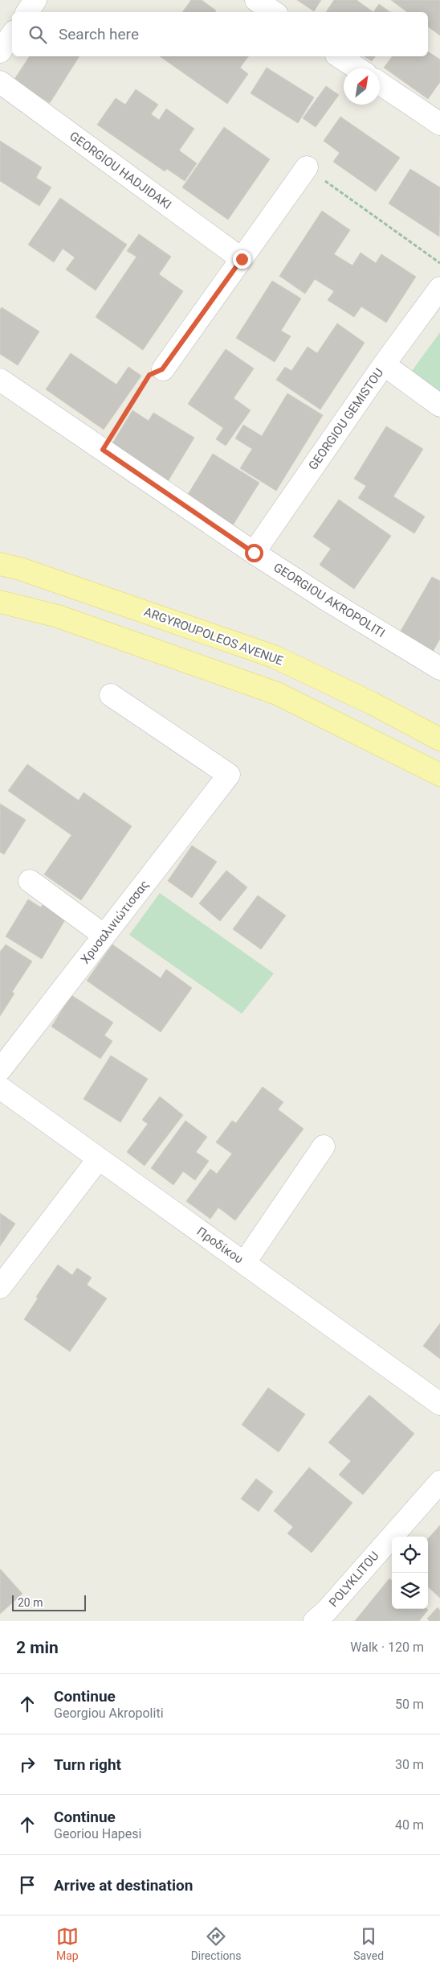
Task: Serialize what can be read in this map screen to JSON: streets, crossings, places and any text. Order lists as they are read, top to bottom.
{
  "streets": {
    "main road": ["ARGYROUPOLEOS AVENUE"],
    "street": [
      "GEORGIOU HADJIDAKI",
      "GEORGIOU GEMISTOU",
      "GEORGIOU AKROPOLITI",
      "Χρυσαλινιώτισσας",
      "Προδίκου",
      "POLYKLITOU"
    ]
  },
  "crossings": [
    ["GEORGIOU GEMISTOU", "GEORGIOU AKROPOLITI"]
  ],
  "scale_bar": "20 m",
  "north": "top right",
  "page": {
    "search": "Search here",
    "scale": "20 m",
    "heading": ["2 min", "Walk · 120 m"],
    "list": [
      ["Continue", "Georgiou Akropoliti", "50 m"],
      ["Turn right", "30 m"],
      ["Continue", "Georiou Hapesi", "40 m"],
      "Arrive at destination"
    ],
    "nav": ["Map", "Directions", "Saved"]
  }
}
